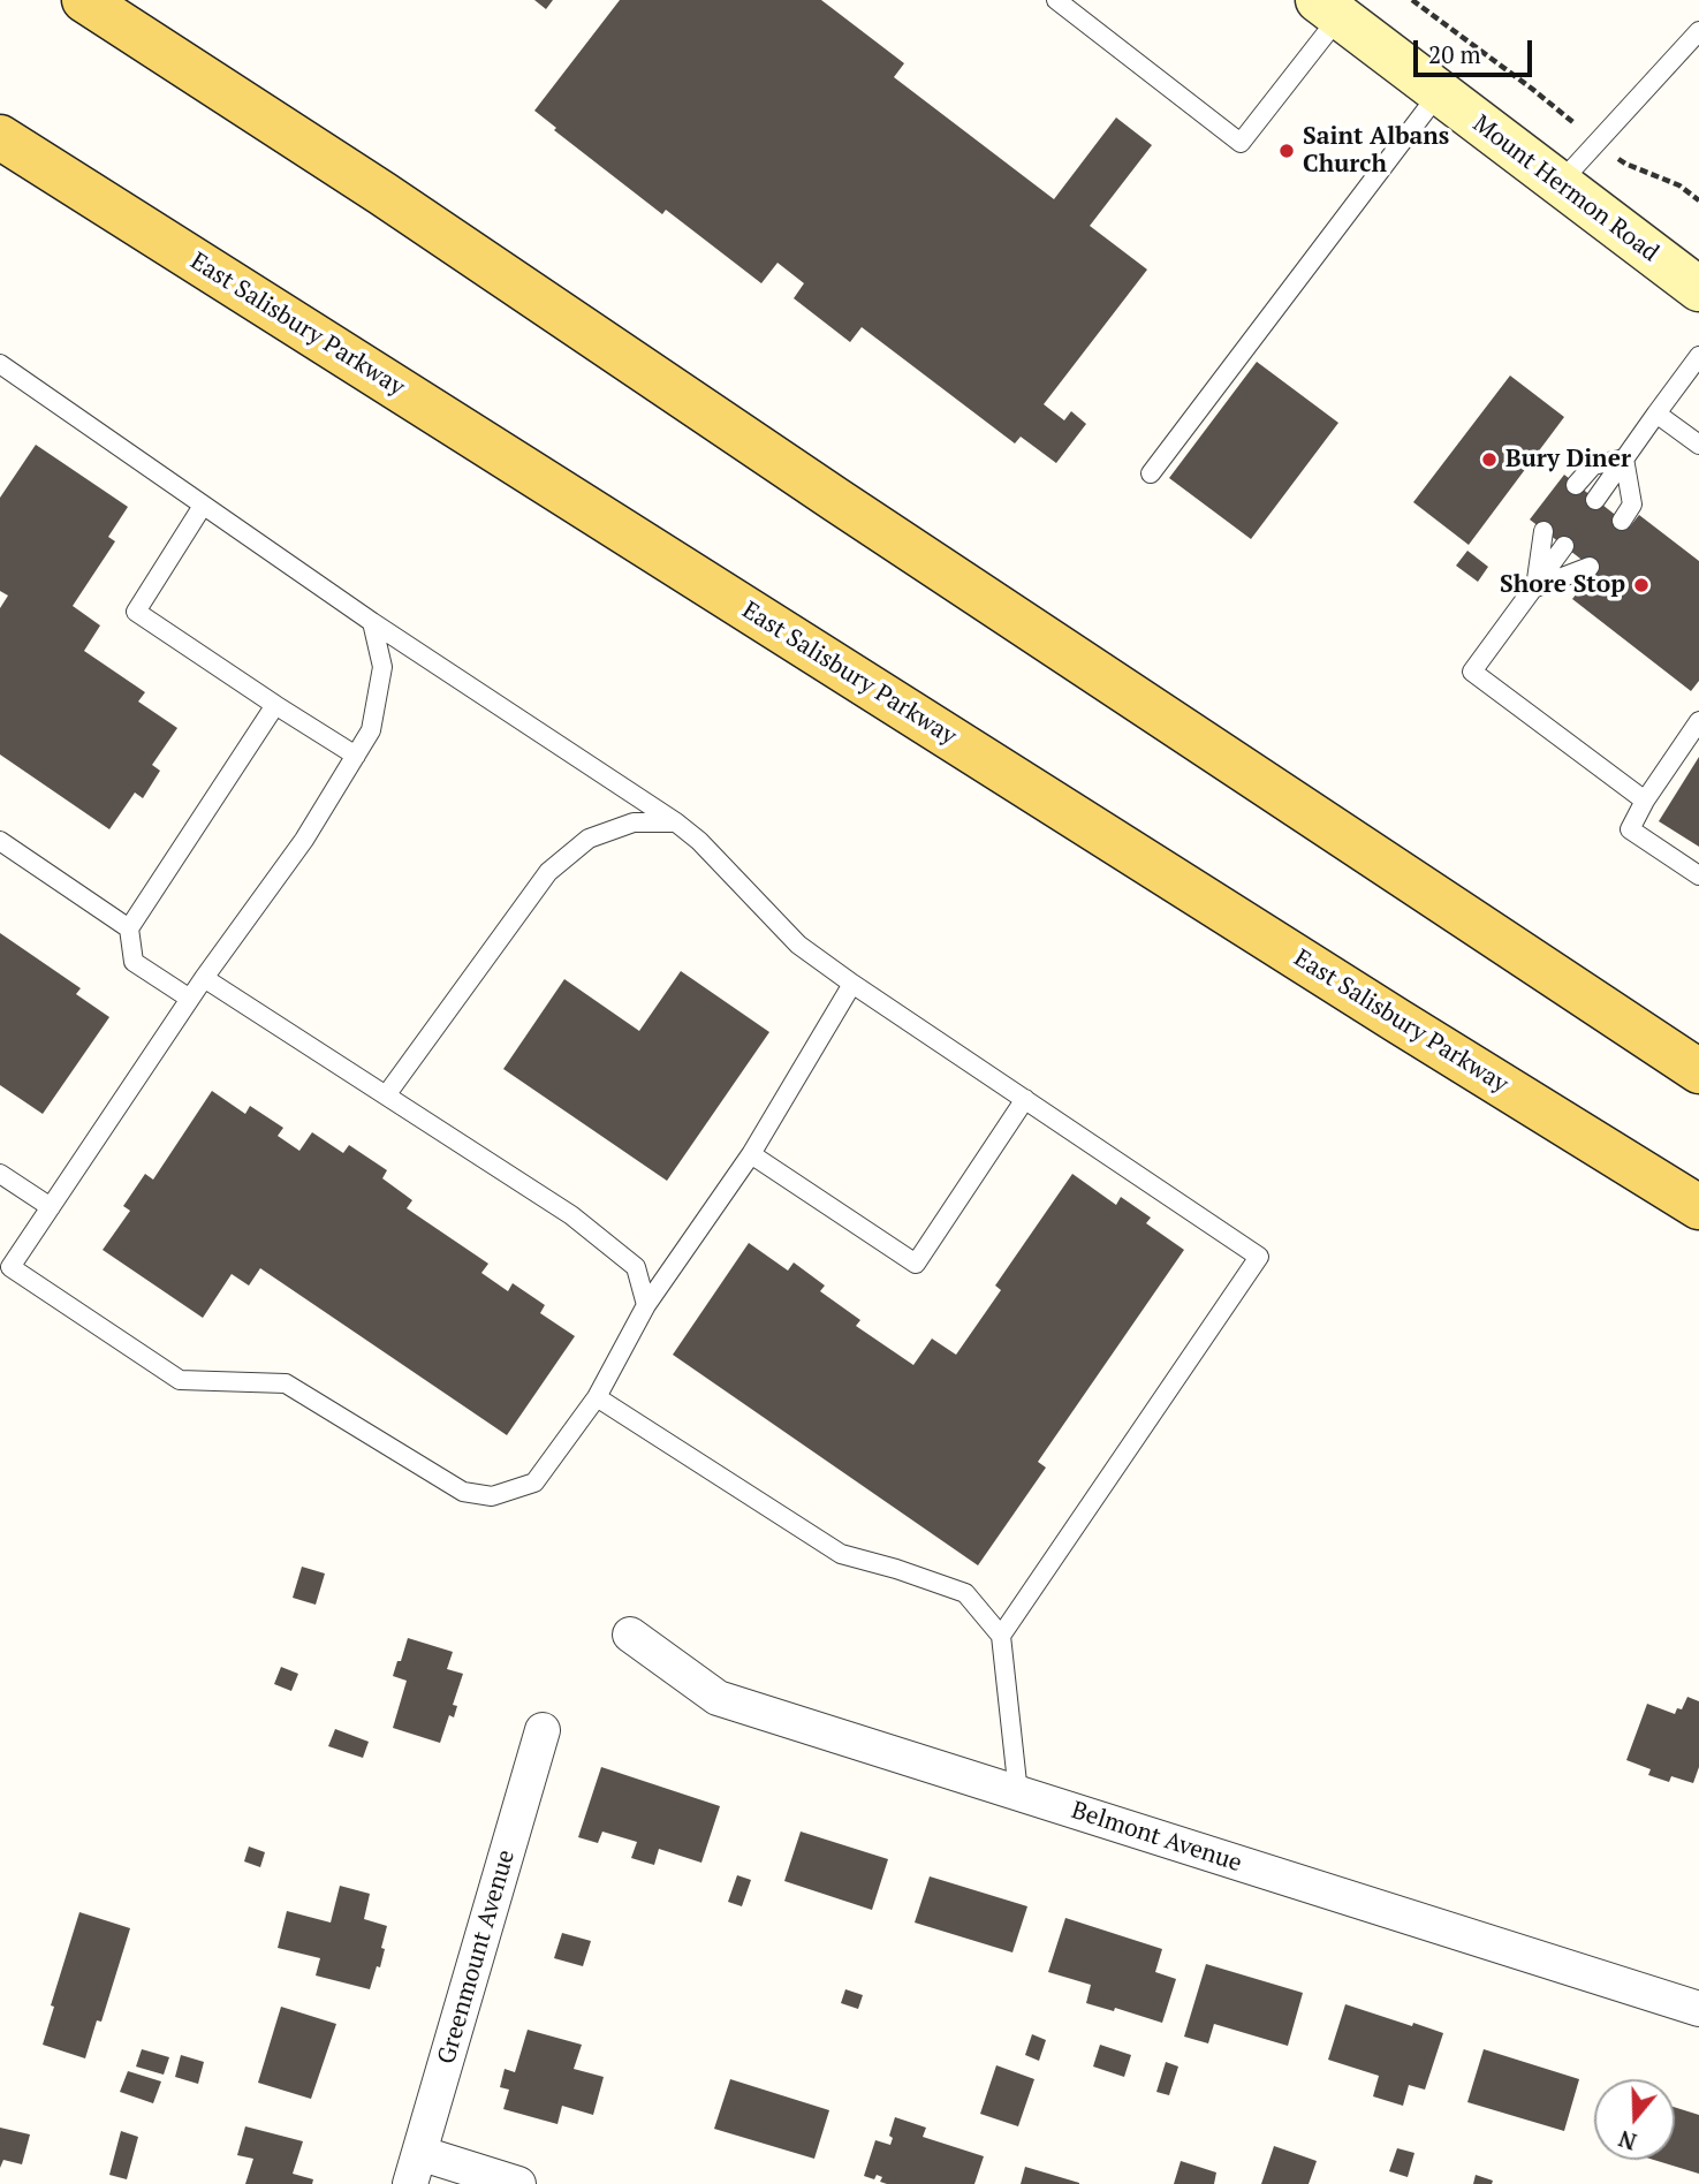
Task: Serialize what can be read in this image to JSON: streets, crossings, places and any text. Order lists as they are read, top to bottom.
{
  "streets": {
    "main road": ["Mount Hermon Road", "East Salisbury Parkway"],
    "street": ["Belmont Avenue", "Greenmount Avenue"]
  },
  "places": ["Saint Albans Church", "Bury Diner", "Shore Stop"],
  "scale_bar": "20 m",
  "north": "bottom"
}
